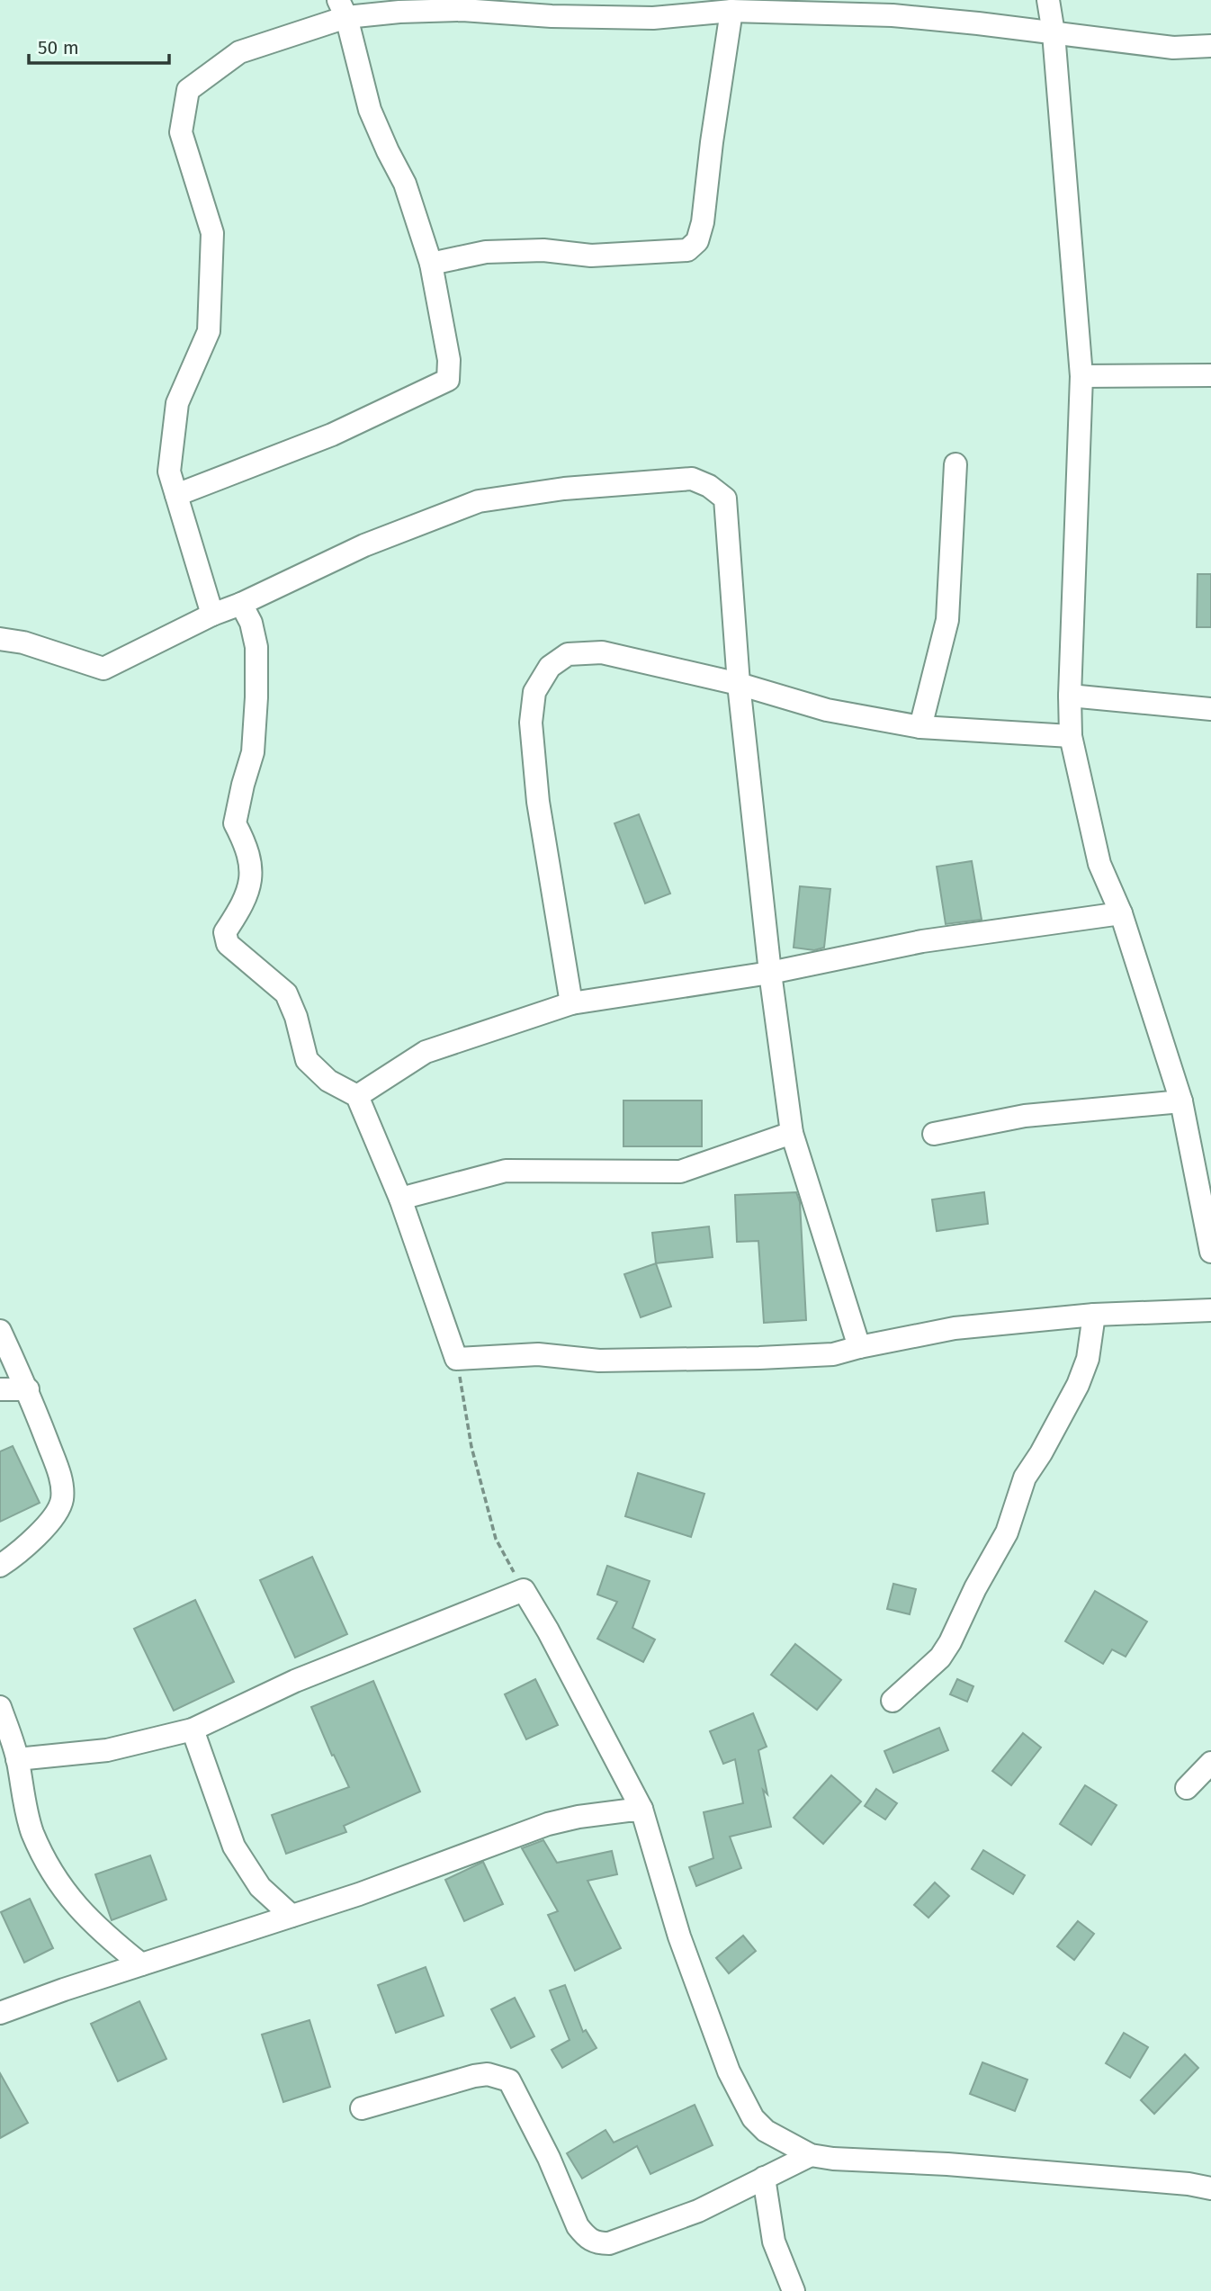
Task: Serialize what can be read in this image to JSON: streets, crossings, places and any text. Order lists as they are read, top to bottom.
{
  "scale_bar": "50 m"
}
